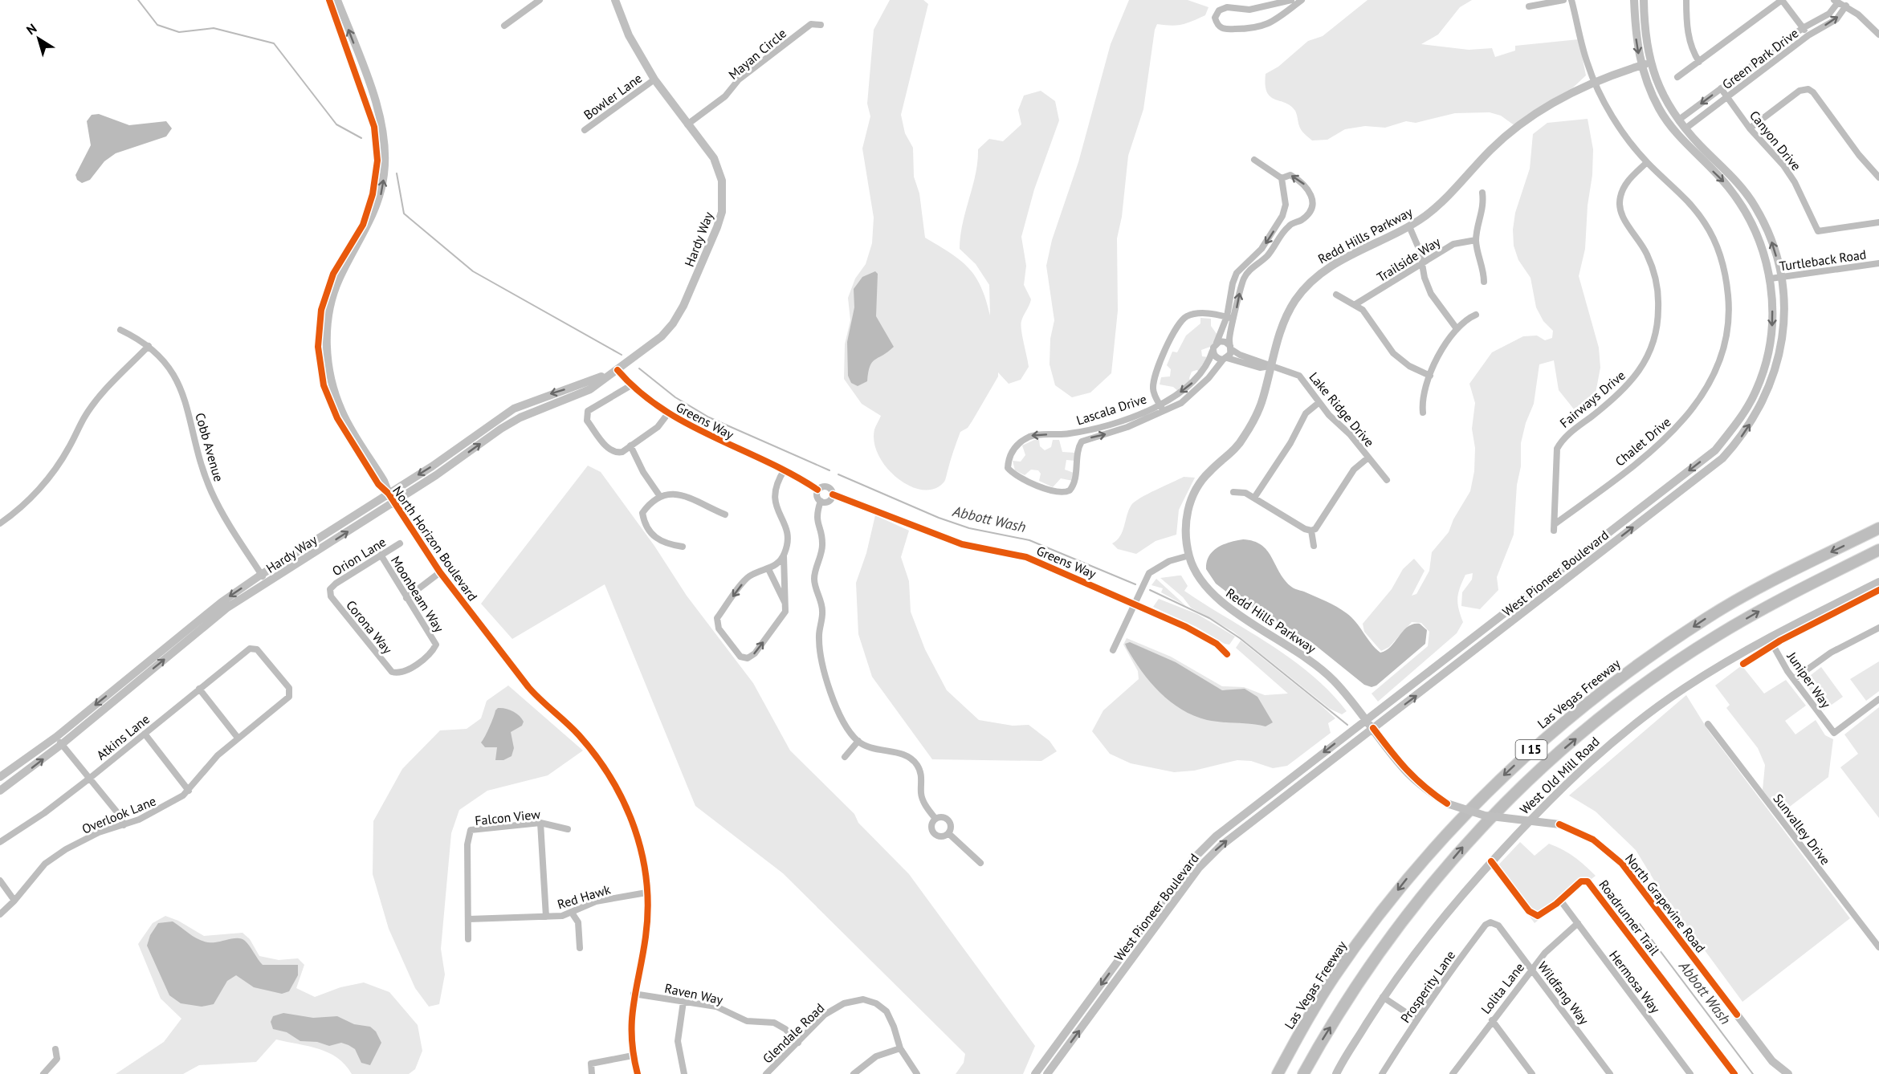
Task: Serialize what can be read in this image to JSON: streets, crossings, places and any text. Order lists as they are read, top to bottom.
{
  "streets": {
    "highway": ["Las Vegas Freeway", "I 15"],
    "main road": [
      "Redd Hills Parkway",
      "Hardy Way",
      "North Horizon Boulevard",
      "West Pioneer Boulevard",
      "West Old Mill Road",
      "North Grapevine Road"
    ],
    "street": [
      "Mayan Circle",
      "Green Park Drive",
      "Bowler Lane",
      "Canyon Drive",
      "Trailside Way",
      "Turtleback Road",
      "Fairways Drive",
      "Lascala Drive",
      "Lake Ridge Drive",
      "Greens Way",
      "Chalet Drive",
      "Cobb Avenue",
      "Orion Lane",
      "Moonbeam Way",
      "Corona Way",
      "Juniper Way",
      "Atkins Lane",
      "Overlook Lane",
      "Falcon View",
      "Sunvalley Drive",
      "Red Hawk",
      "Hermosa Way",
      "Prosperity Lane",
      "Lolita Lane",
      "Wildfang Way",
      "Raven Way",
      "Glendale Road"
    ],
    "cycle path": ["Roadrunner Trail"]
  },
  "crossings": [
    ["Mayan Circle", "Hardy Way"],
    ["Green Park Drive", "Canyon Drive"],
    ["Green Park Drive", "West Pioneer Boulevard"],
    ["Bowler Lane", "Hardy Way"],
    ["Redd Hills Parkway", "Lake Ridge Drive"],
    ["Redd Hills Parkway", "Chalet Drive"],
    ["Redd Hills Parkway", "West Pioneer Boulevard"],
    ["Redd Hills Parkway", "North Grapevine Road"],
    ["Hardy Way", "Greens Way"],
    ["Hardy Way", "Cobb Avenue"],
    ["Hardy Way", "North Horizon Boulevard"],
    ["Turtleback Road", "West Pioneer Boulevard"],
    ["Fairways Drive", "Chalet Drive"],
    ["North Horizon Boulevard", "Red Hawk"],
    ["North Horizon Boulevard", "Raven Way"],
    ["Orion Lane", "Moonbeam Way"],
    ["Orion Lane", "Corona Way"],
    ["West Pioneer Boulevard", "North Grapevine Road"],
    ["Moonbeam Way", "Corona Way"],
    ["Juniper Way", "West Old Mill Road"],
    ["Atkins Lane", "Overlook Lane"],
    ["Falcon View", "Red Hawk"],
    ["Hermosa Way", "Lolita Lane"],
    ["Prosperity Lane", "Wildfang Way"],
    ["Lolita Lane", "Wildfang Way"],
    ["Raven Way", "Glendale Road"]
  ],
  "water": ["Abbott Wash"],
  "north": "top left"
}
